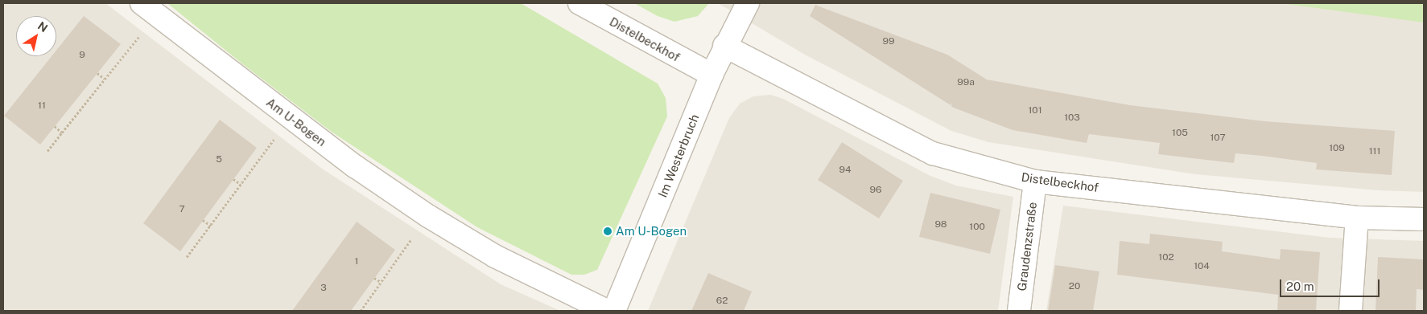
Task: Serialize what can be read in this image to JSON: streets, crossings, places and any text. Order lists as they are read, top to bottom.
{
  "streets": {
    "street": [
      "Distelbeckhof",
      "Am U-Bogen",
      "Im Westerbruch",
      "Graudenzstraße"
    ]
  },
  "crossings": [
    ["Distelbeckhof", "Im Westerbruch"],
    ["Distelbeckhof", "Graudenzstraße"]
  ],
  "places": ["Am U-Bogen"],
  "house_numbers": [
    "99",
    "9",
    "99a",
    "11",
    "101",
    "103",
    "105",
    "107",
    "109",
    "111",
    "5",
    "94",
    "96",
    "7",
    "98",
    "100",
    "102",
    "1",
    "104",
    "20",
    "3",
    "62"
  ],
  "scale_bar": "20 m",
  "north": "top right"
}
